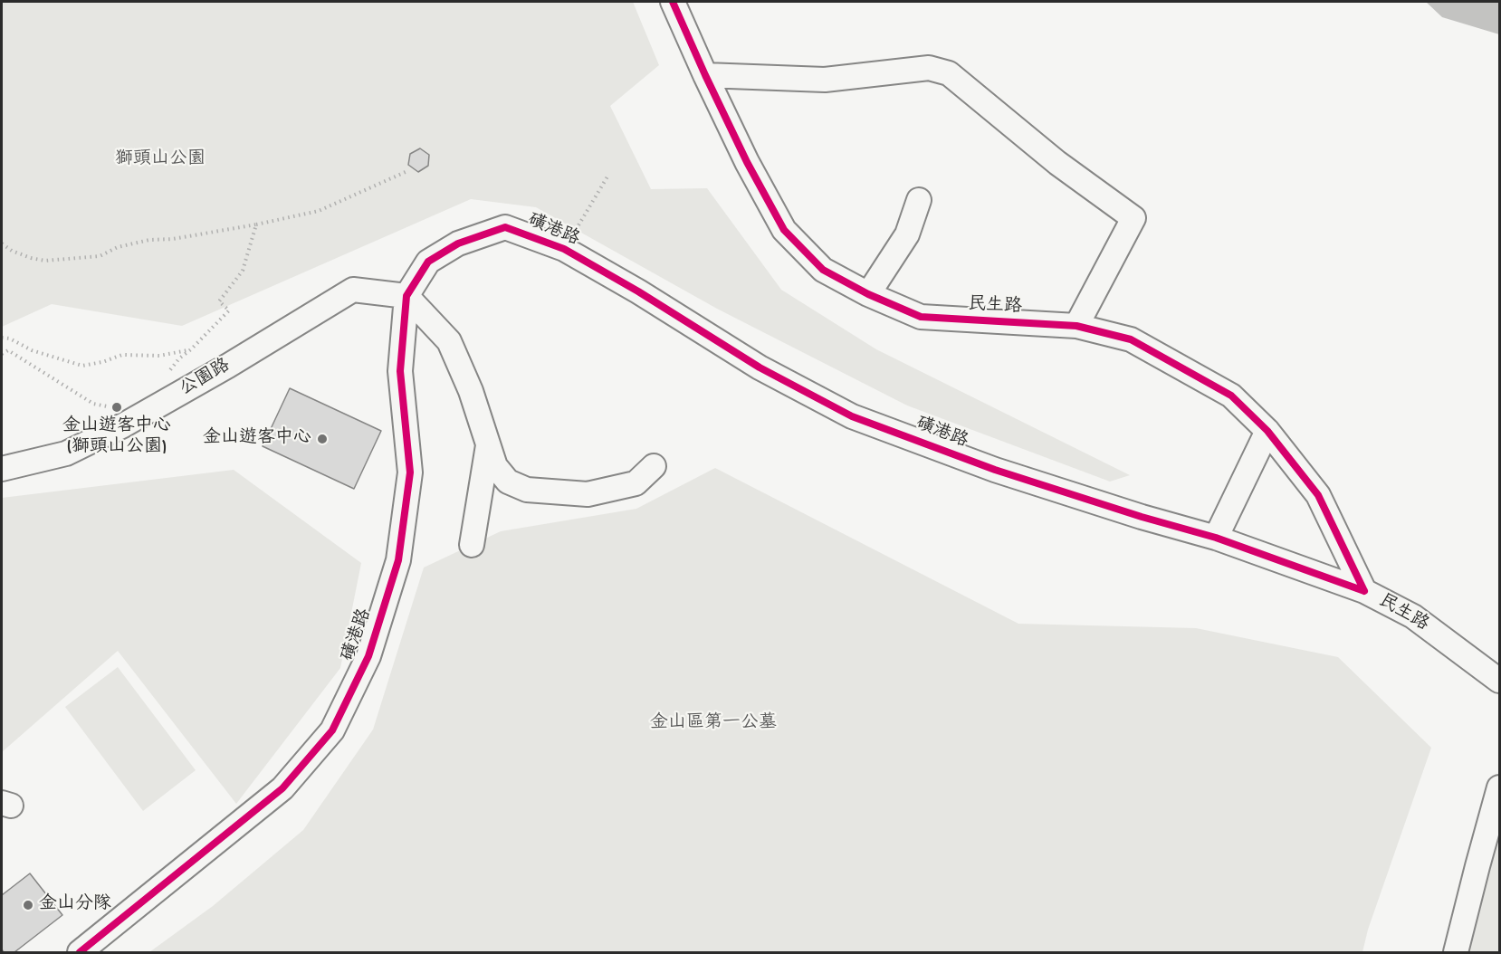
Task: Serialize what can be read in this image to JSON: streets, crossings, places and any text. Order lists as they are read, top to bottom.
{
  "streets": {
    "street": ["磺港路", "民生路", "公園路"]
  },
  "crossings": [
    ["磺港路", "民生路"],
    ["磺港路", "公園路"]
  ],
  "parks": ["獅頭山公園", "金山區第一公墓"],
  "places": ["金山遊客中心 (獅頭山公園)", "金山遊客中心", "金山分隊"]
}
